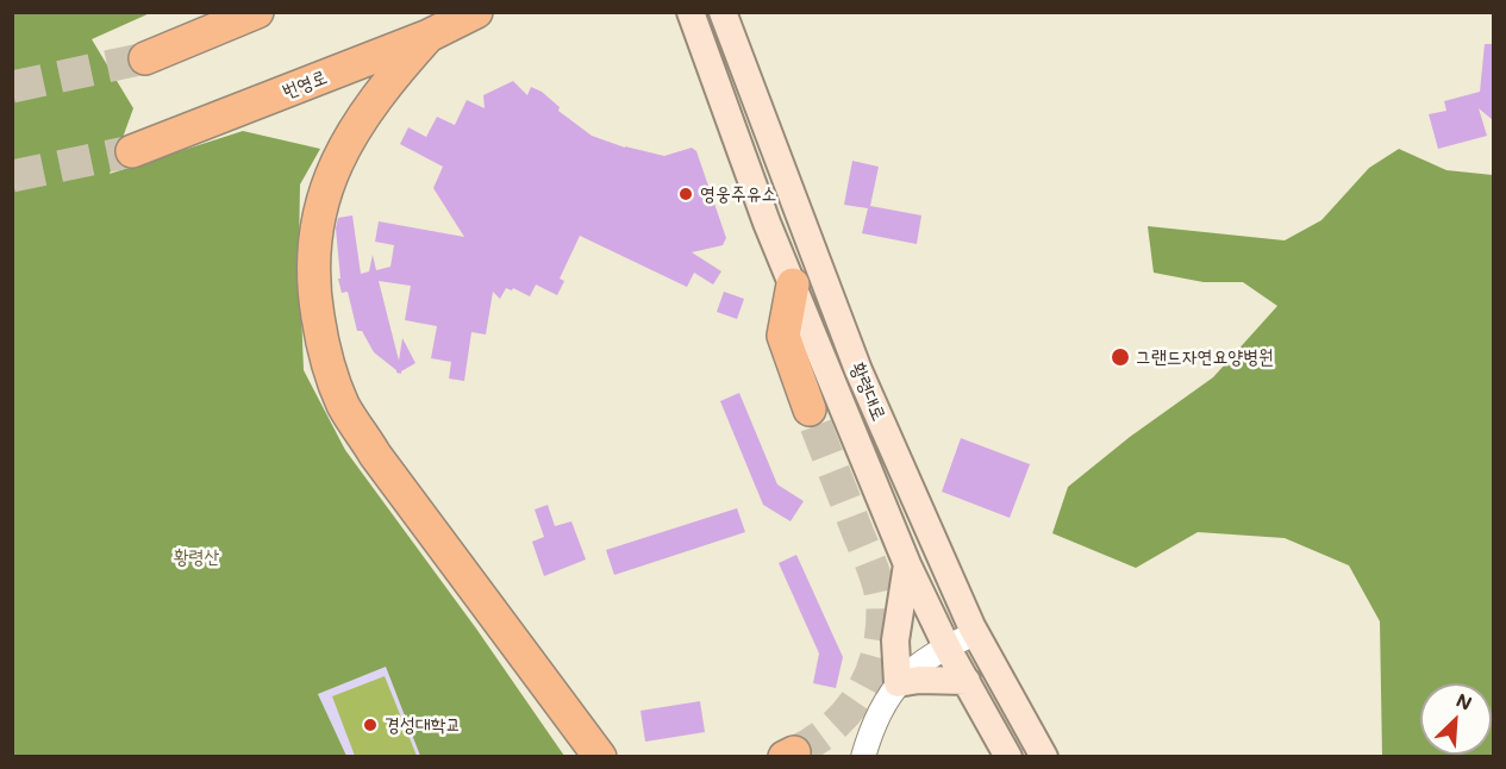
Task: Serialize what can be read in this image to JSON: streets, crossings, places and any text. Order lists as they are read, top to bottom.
{
  "streets": {
    "highway": ["번영로"],
    "main road": ["황령대로"]
  },
  "parks": ["황령산"],
  "places": ["영웅주유소", "그랜드자연요양병원", "경성대학교"],
  "north": "top right"
}
